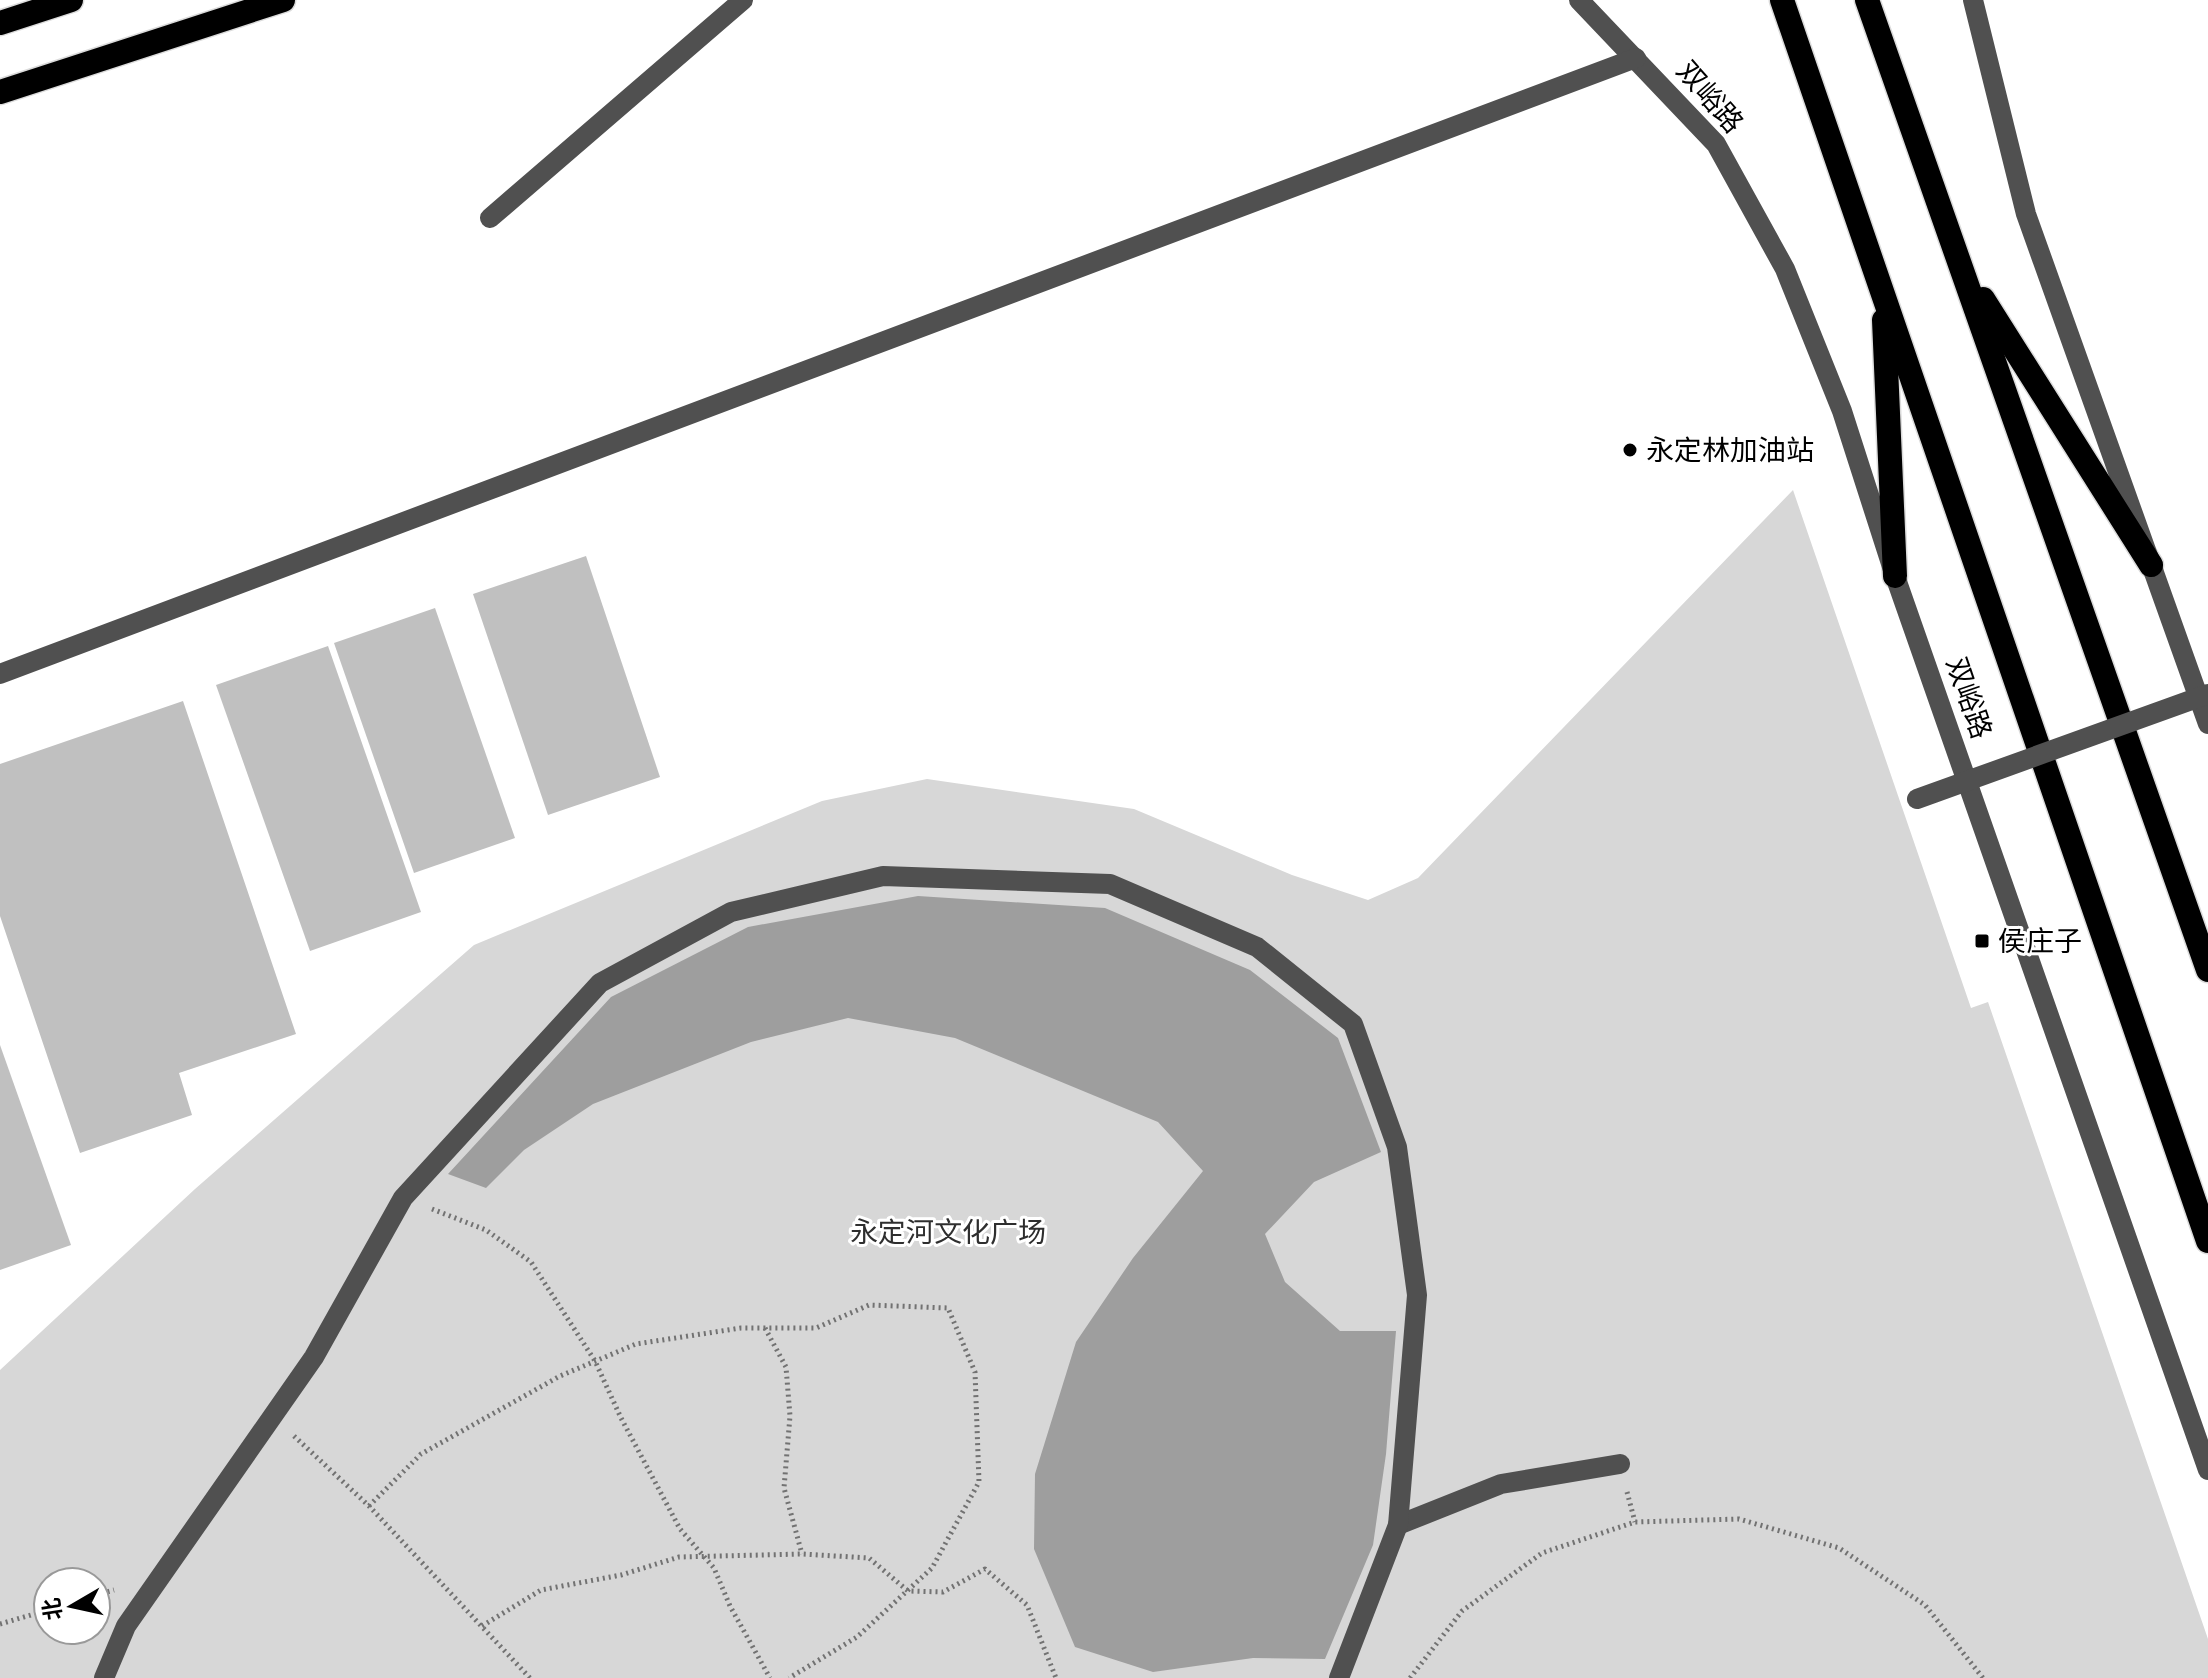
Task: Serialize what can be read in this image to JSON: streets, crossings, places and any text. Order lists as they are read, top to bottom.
{
  "streets": {
    "highway": ["双峪路"]
  },
  "parks": ["永定河文化广场"],
  "places": {
    "other": ["永定林加油站"],
    "transit": ["侯庄子"]
  },
  "north": "left"
}
